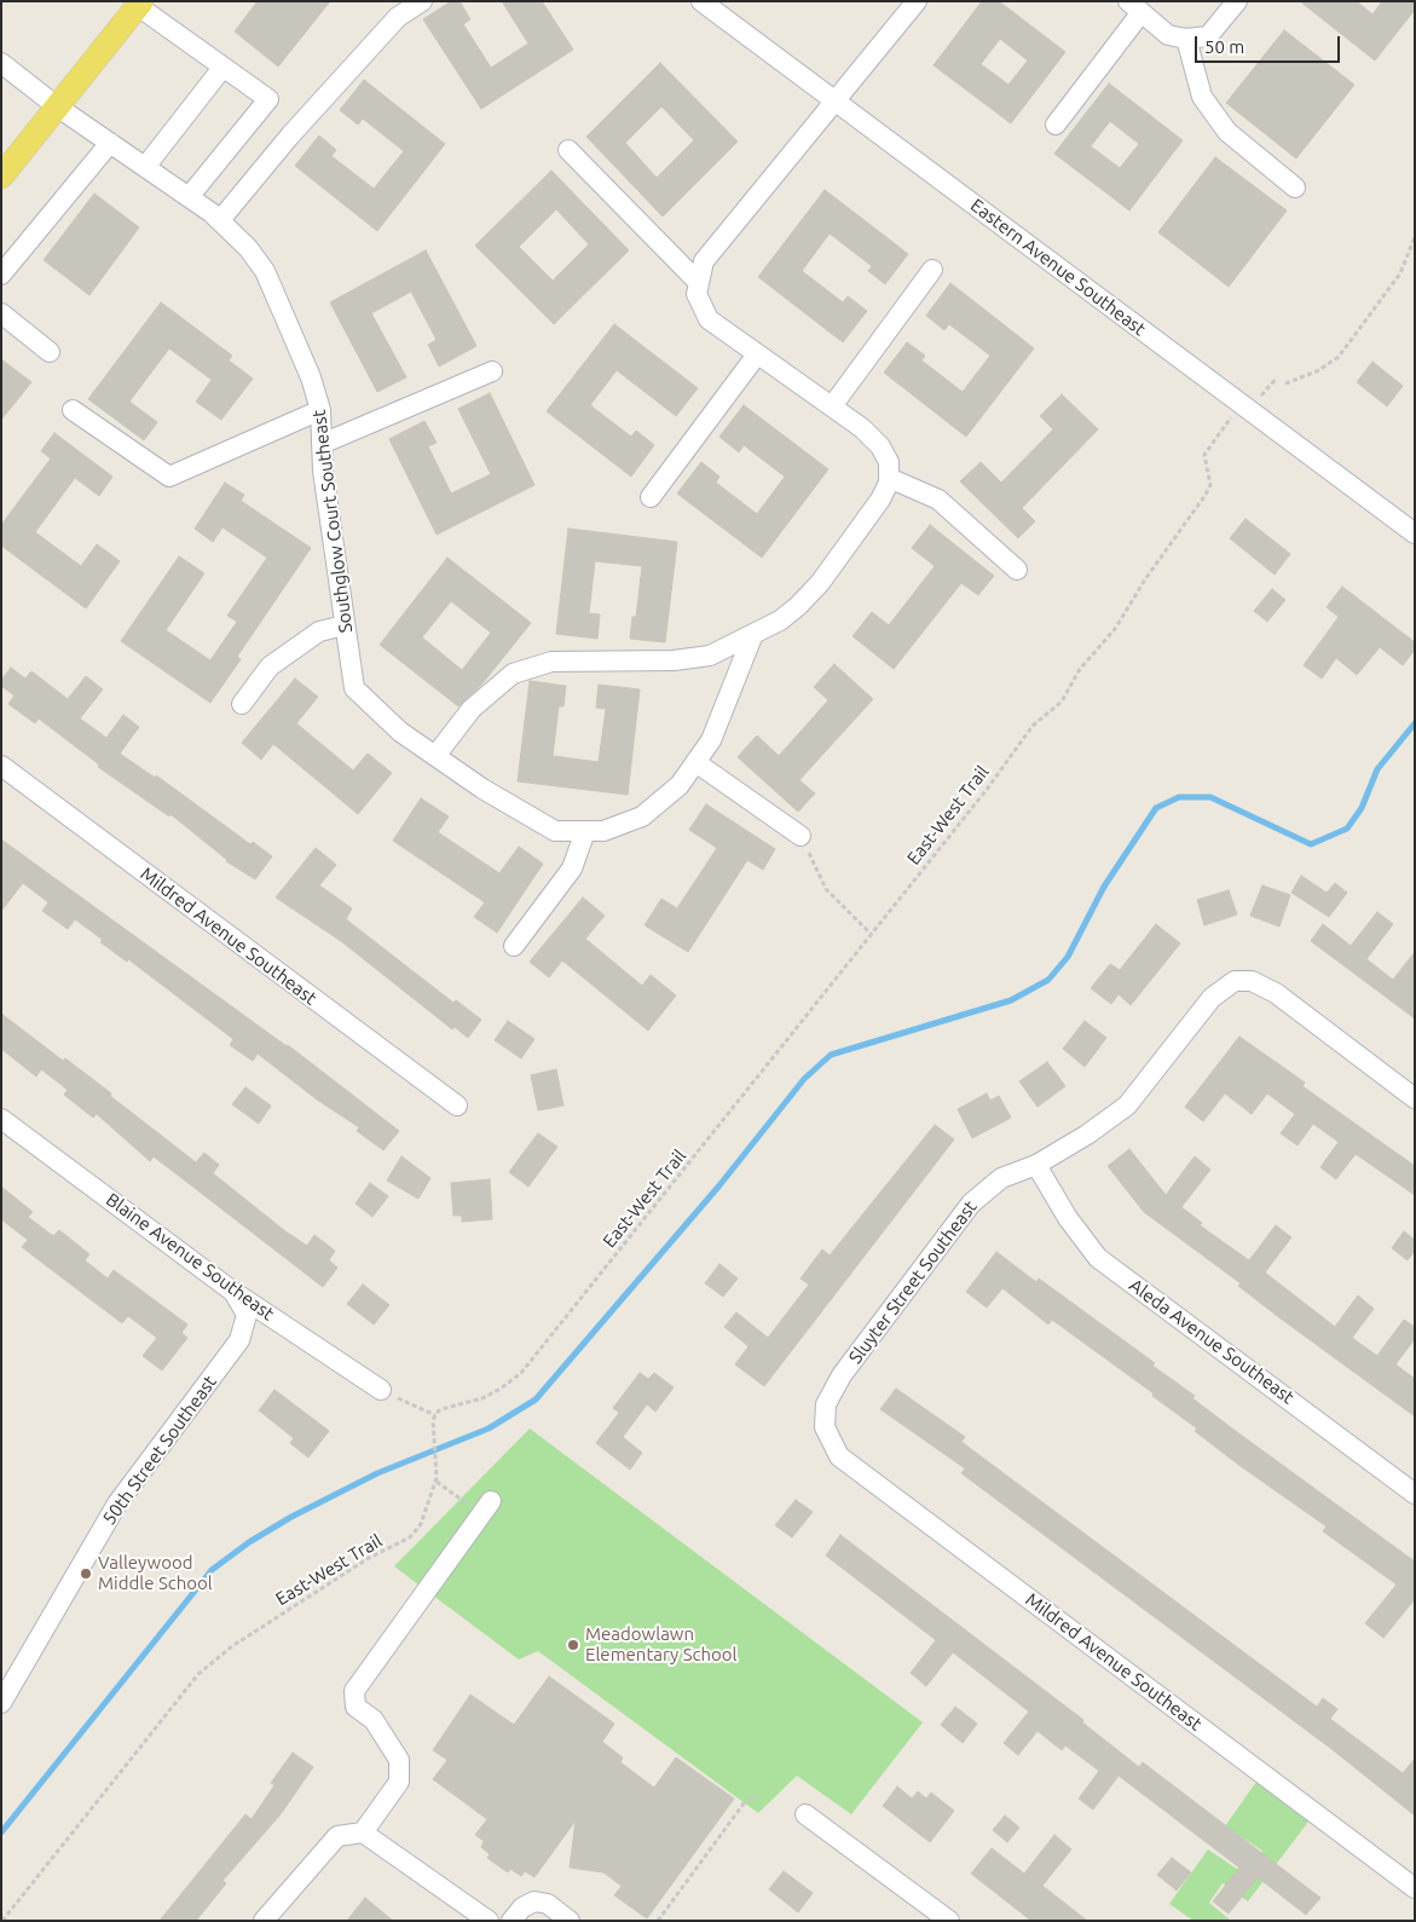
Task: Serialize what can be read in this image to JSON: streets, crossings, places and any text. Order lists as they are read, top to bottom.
{
  "streets": {
    "street": [
      "Eastern Avenue Southeast",
      "Southglow Court Southeast",
      "Mildred Avenue Southeast",
      "Blaine Avenue Southeast",
      "Sluyter Street Southeast",
      "Aleda Avenue Southeast",
      "50th Street Southeast"
    ],
    "path": ["East-West Trail"]
  },
  "crossings": [
    ["Eastern Avenue Southeast", "East-West Trail"],
    ["Mildred Avenue Southeast", "Sluyter Street Southeast"],
    ["Blaine Avenue Southeast", "50th Street Southeast"],
    ["Sluyter Street Southeast", "Aleda Avenue Southeast"]
  ],
  "places": ["Valleywood Middle School", "Meadowlawn Elementary School"],
  "scale_bar": "50 m"
}
